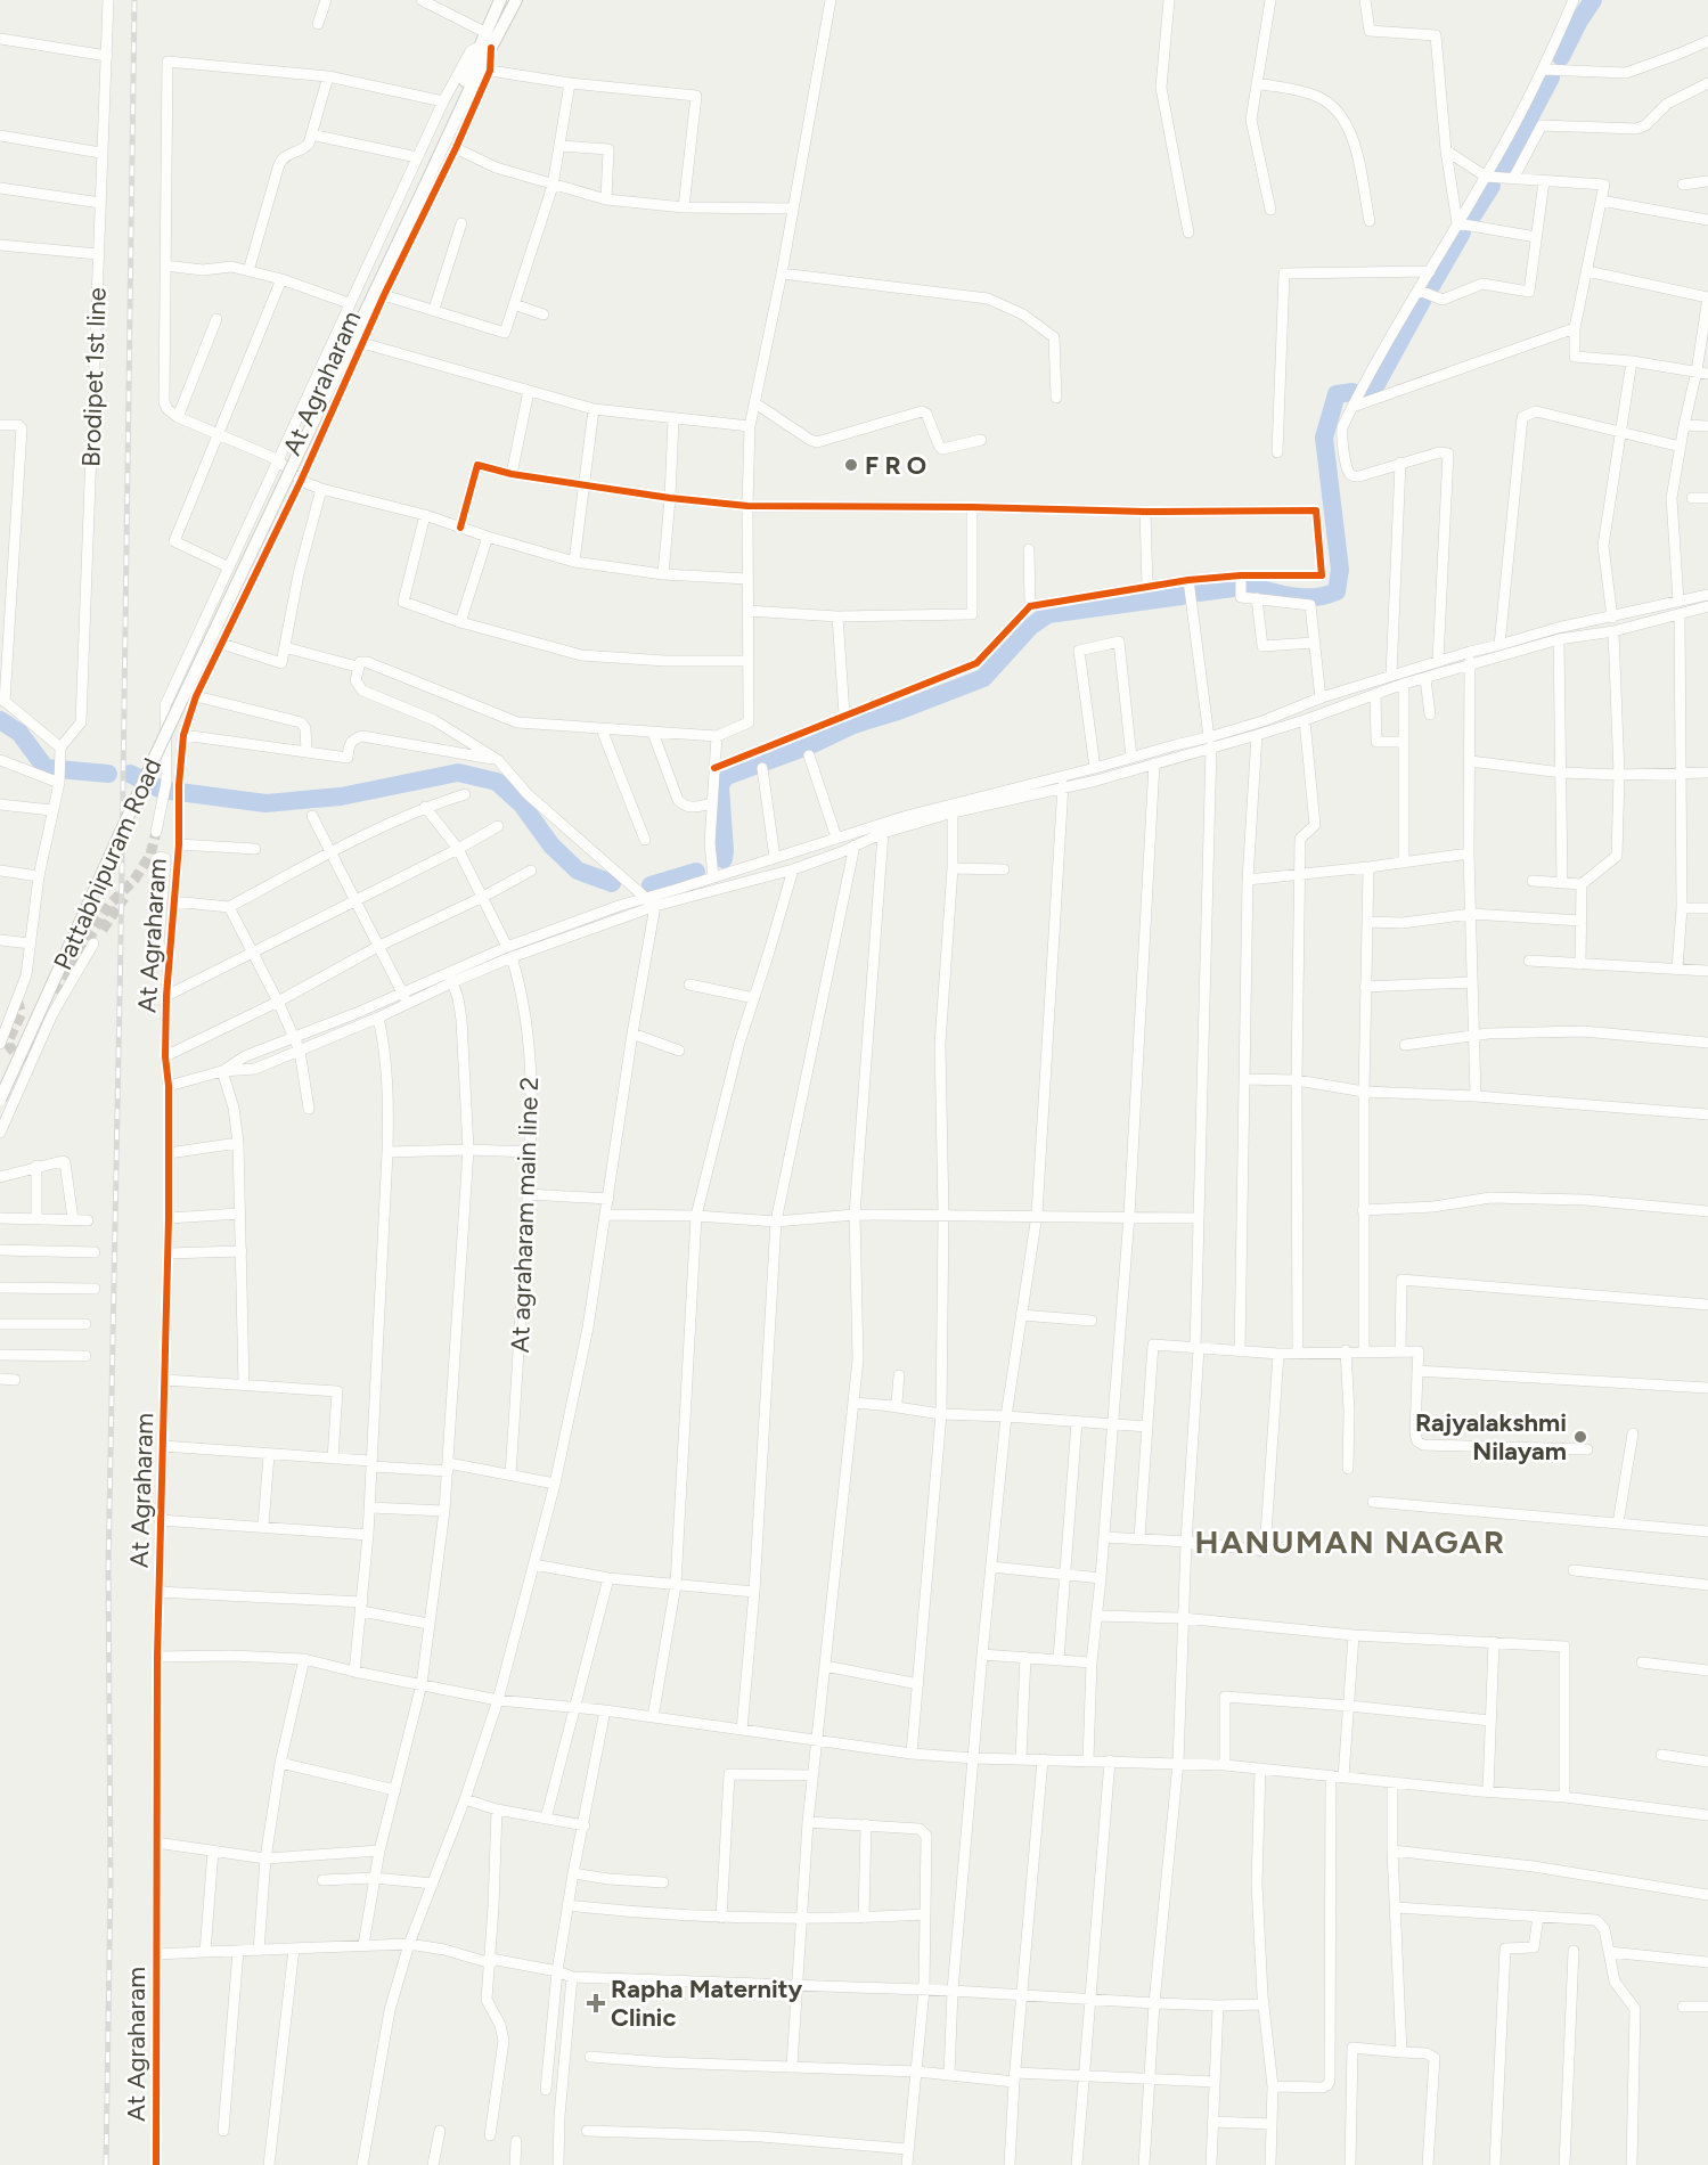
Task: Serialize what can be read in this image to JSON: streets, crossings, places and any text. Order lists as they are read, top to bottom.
{
  "streets": {
    "street": [
      "Brodipet 1st line",
      "At Agraharam",
      "Pattabhipuram Road",
      "At agraharam main line 2"
    ]
  },
  "crossings": [
    ["At Agraharam", "Pattabhipuram Road"]
  ],
  "districts": ["HANUMAN NAGAR"],
  "places": {
    "other": ["F R O", "Rajyalakshmi Nilayam"],
    "health": ["Rapha Maternity Clinic"]
  }
}
